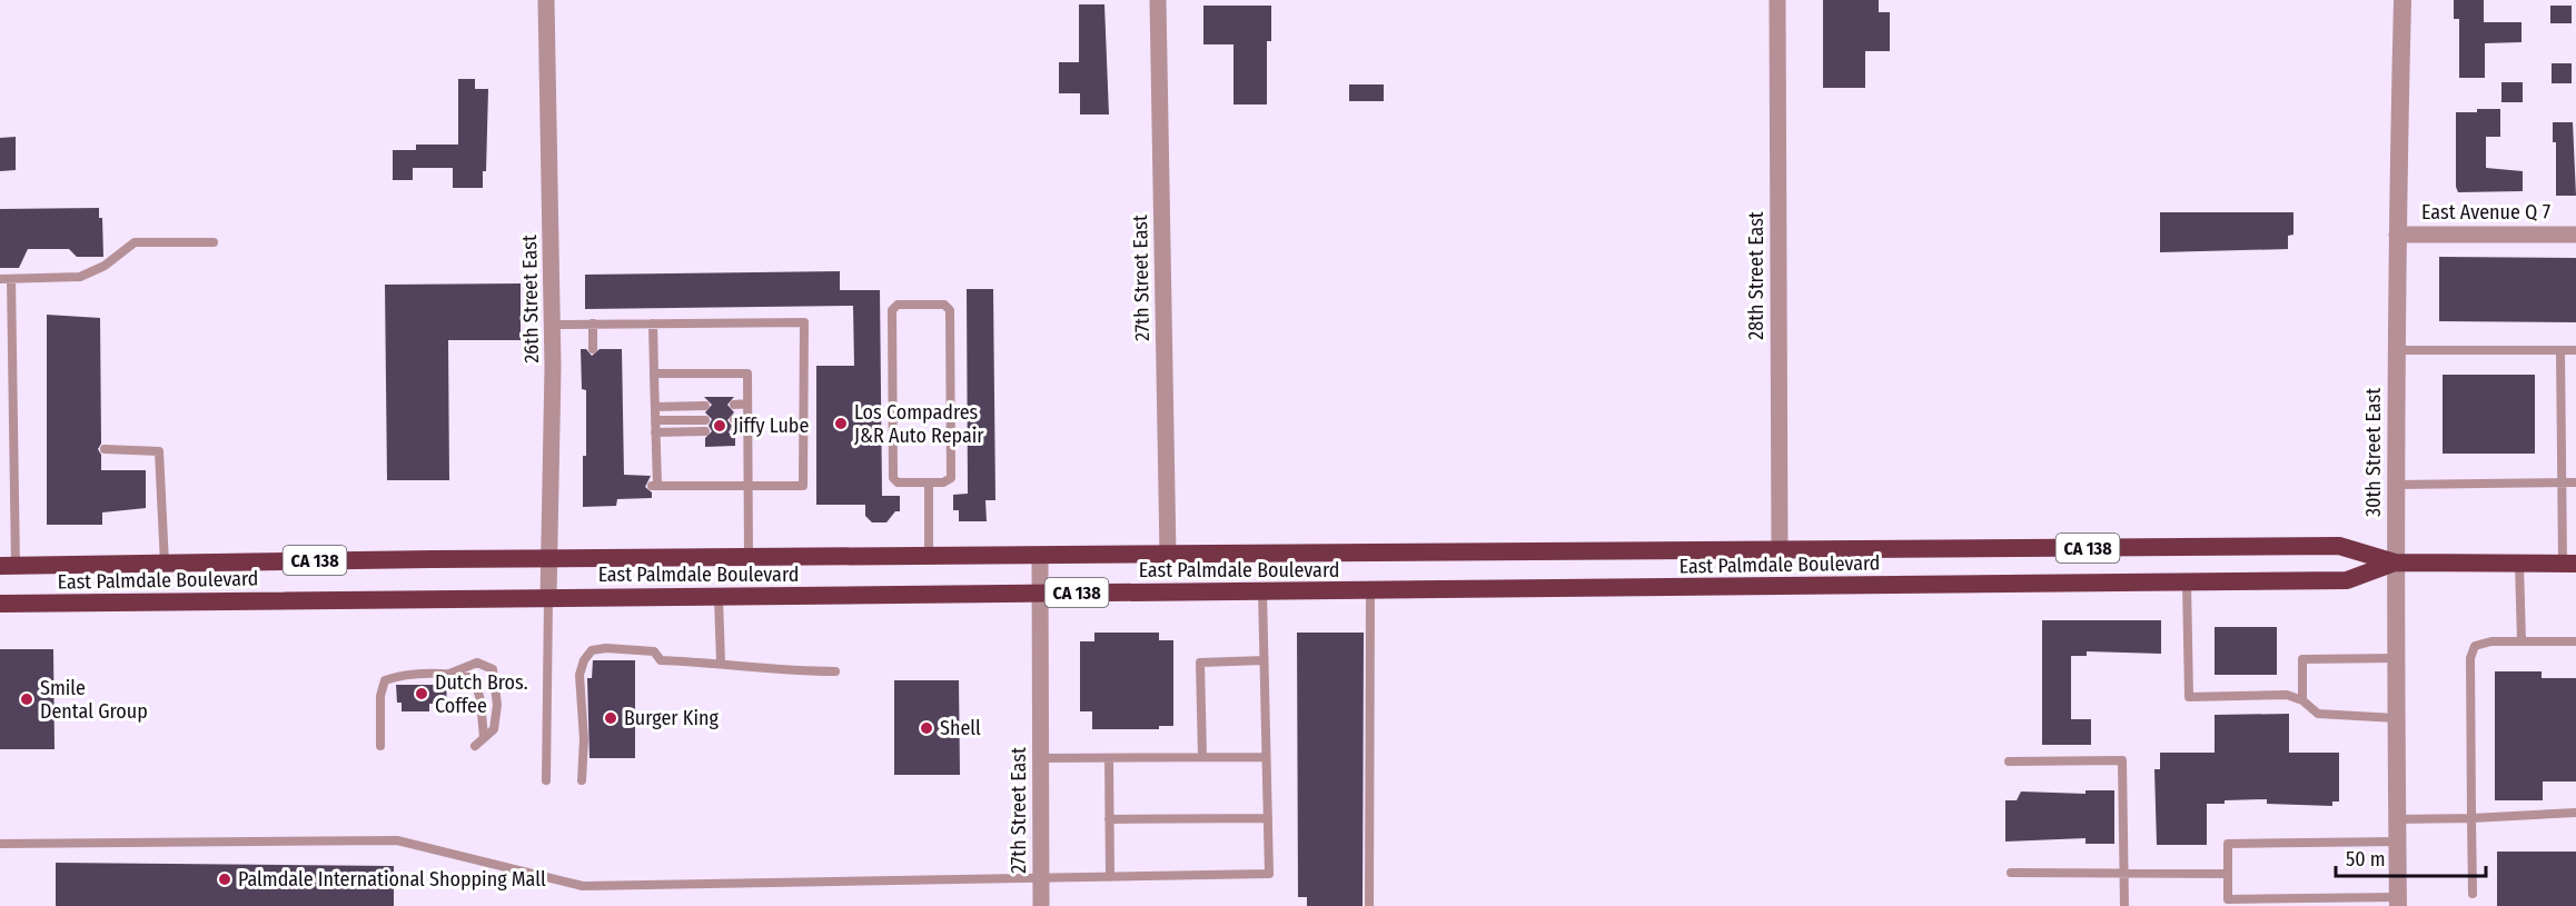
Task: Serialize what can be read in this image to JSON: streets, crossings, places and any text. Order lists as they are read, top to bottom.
{
  "streets": {
    "highway": ["CA 138", "East Palmdale Boulevard"],
    "street": [
      "East Avenue Q 7",
      "28th Street East",
      "27th Street East",
      "26th Street East",
      "30th Street East"
    ]
  },
  "crossings": [
    ["East Avenue Q 7", "30th Street East"],
    ["28th Street East", "East Palmdale Boulevard"],
    ["27th Street East", "East Palmdale Boulevard"],
    ["26th Street East", "East Palmdale Boulevard"],
    ["30th Street East", "East Palmdale Boulevard"]
  ],
  "places": [
    "Los Compadres J&R Auto Repair",
    "Jiffy Lube",
    "Dutch Bros. Coffee",
    "Smile Dental Group",
    "Burger King",
    "Shell",
    "Palmdale International Shopping Mall"
  ],
  "scale_bar": "50 m"
}
